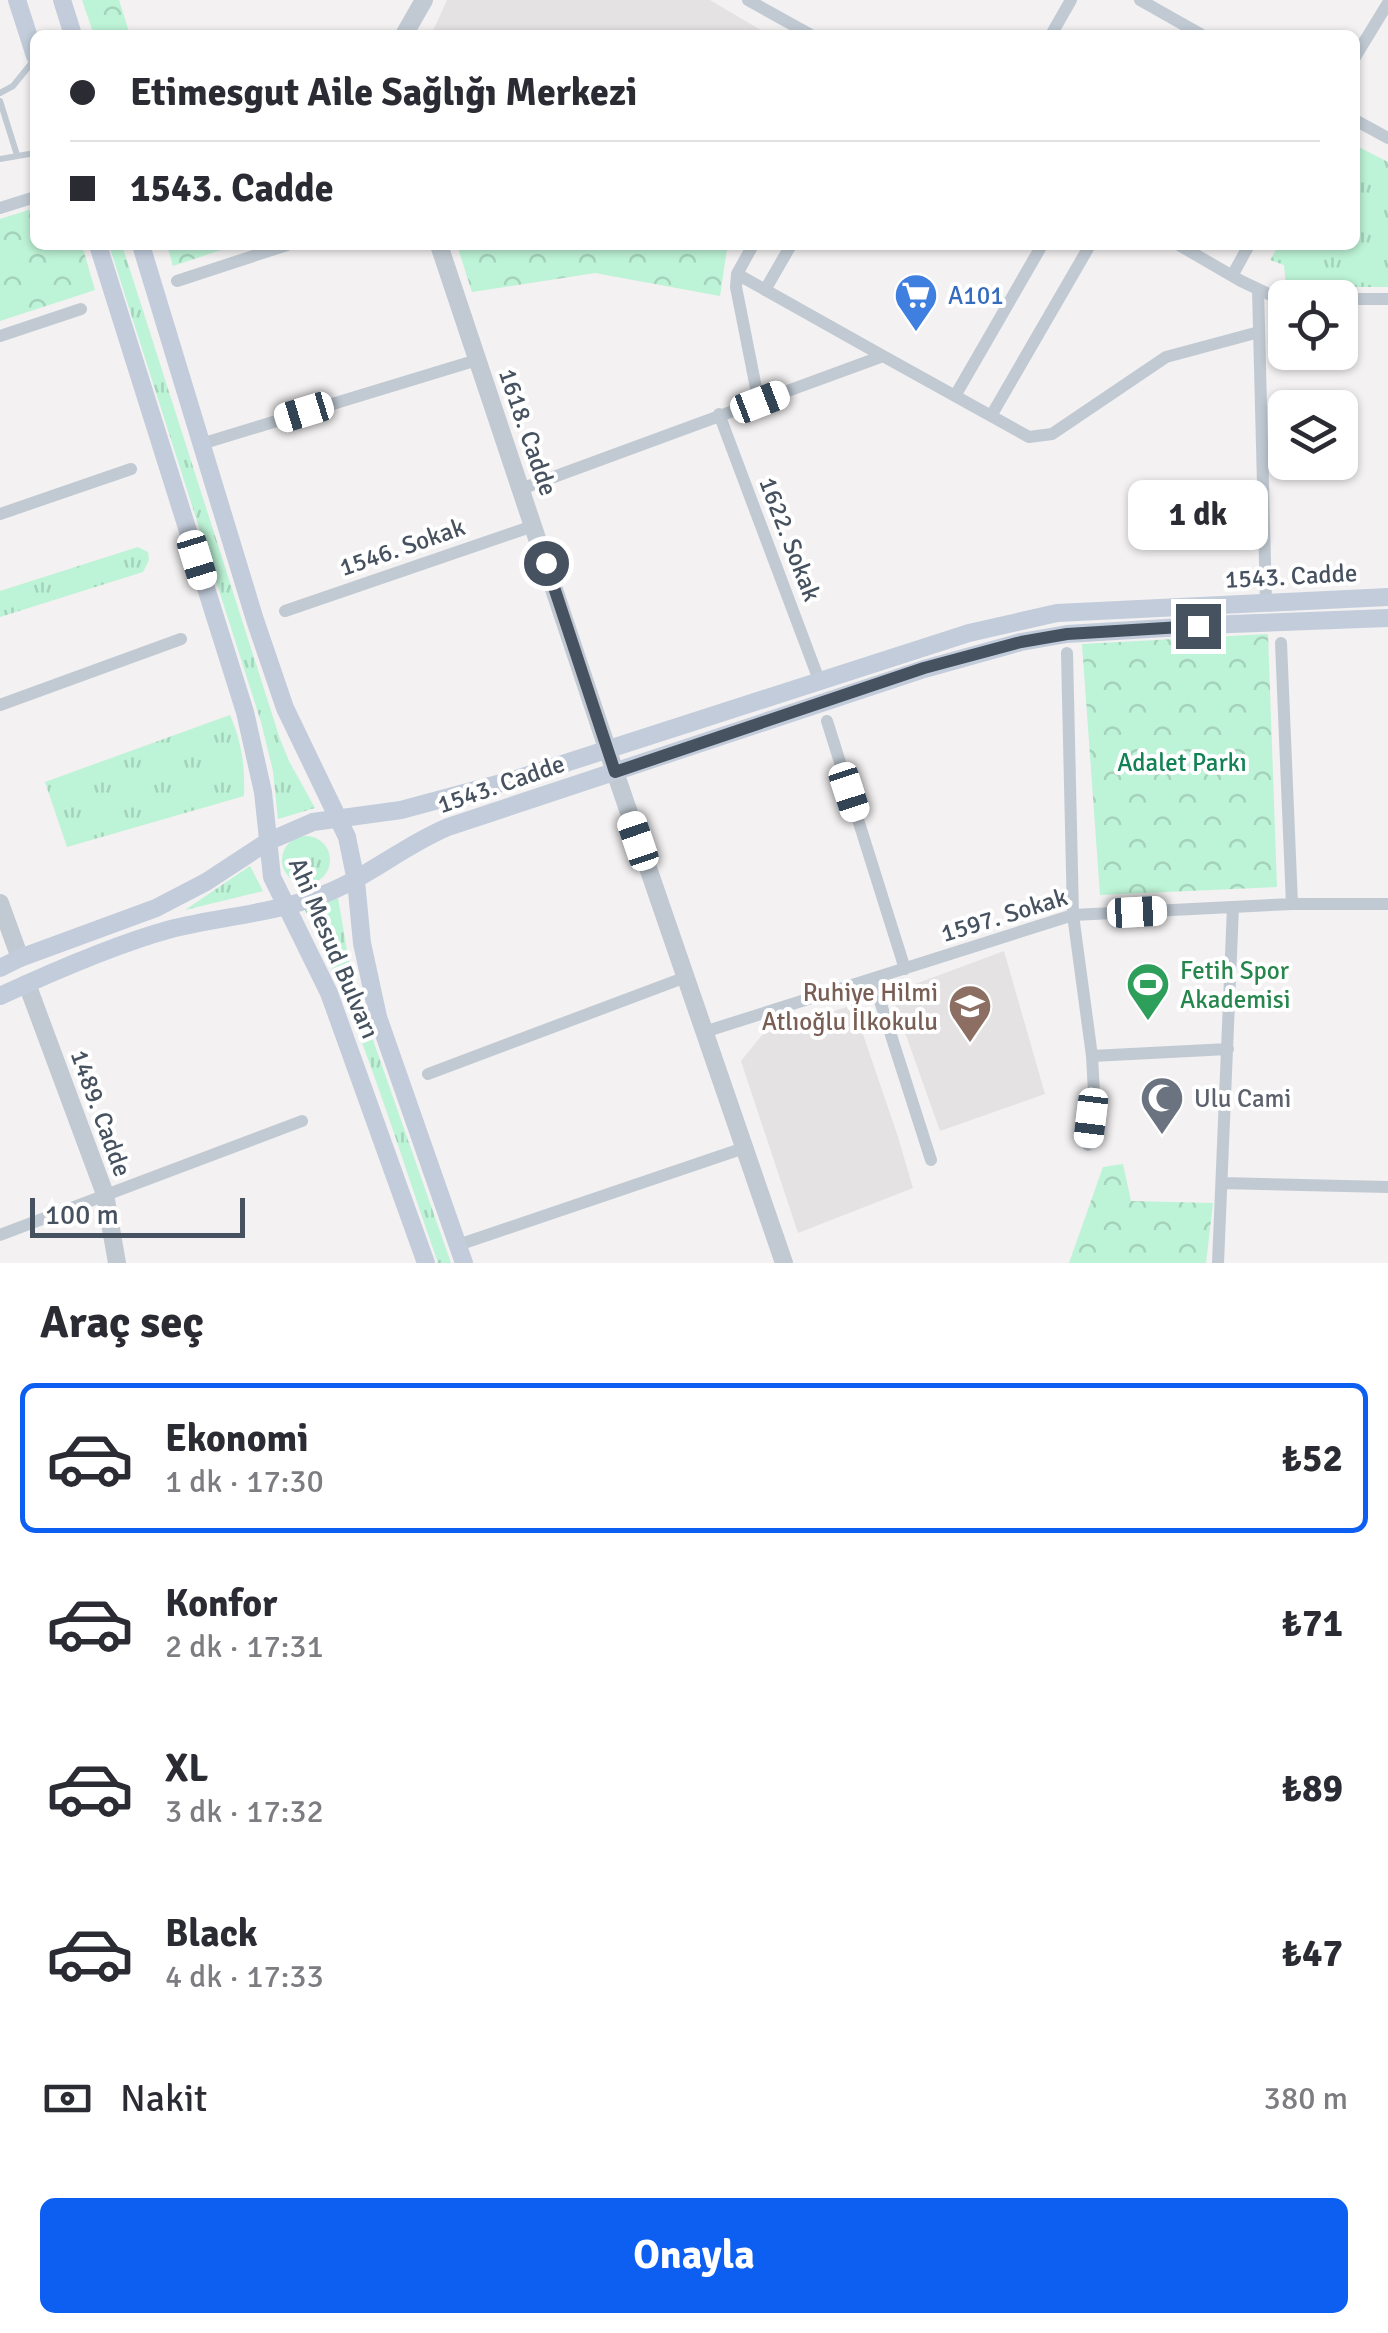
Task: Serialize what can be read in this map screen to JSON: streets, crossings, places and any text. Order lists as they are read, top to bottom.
{
  "streets": {
    "main road": ["1543. Cadde", "Ahi Mesud Bulvarı"],
    "street": [
      "1618. Cadde",
      "1622. Sokak",
      "1546. Sokak",
      "1597. Sokak",
      "1489. Cadde"
    ]
  },
  "crossings": [
    ["1618. Cadde", "1546. Sokak"],
    ["1618. Cadde", "1543. Cadde"],
    ["1618. Cadde", "1597. Sokak"],
    ["1622. Sokak", "1543. Cadde"],
    ["1543. Cadde", "Ahi Mesud Bulvarı"],
    ["1543. Cadde", "1489. Cadde"]
  ],
  "parks": ["Adalet Parkı"],
  "places": {
    "supermarket": ["A101"],
    "sports": ["Fetih Spor Akademisi"],
    "school or university": ["Ruhiye Hilmi Atlıoğlu İlkokulu"],
    "mosque": ["Ulu Cami"]
  },
  "scale_bar": "100 m",
  "page": {
    "banner": ["Etimesgut Aile Sağlığı Merkezi", "1543. Cadde"],
    "bubble": "1 dk",
    "scale": "100 m",
    "heading": "Araç seç",
    "list": [
      {
        "name": "Ekonomi",
        "note": "1 dk · 17:30",
        "value": "₺52"
      },
      {
        "name": "Konfor",
        "note": "2 dk · 17:31",
        "value": "₺71"
      },
      {
        "name": "XL",
        "note": "3 dk · 17:32",
        "value": "₺89"
      },
      {
        "name": "Black",
        "note": "4 dk · 17:33",
        "value": "₺47"
      }
    ],
    "pay": ["Nakit", "380 m"],
    "buttons": "Onayla"
  }
}
